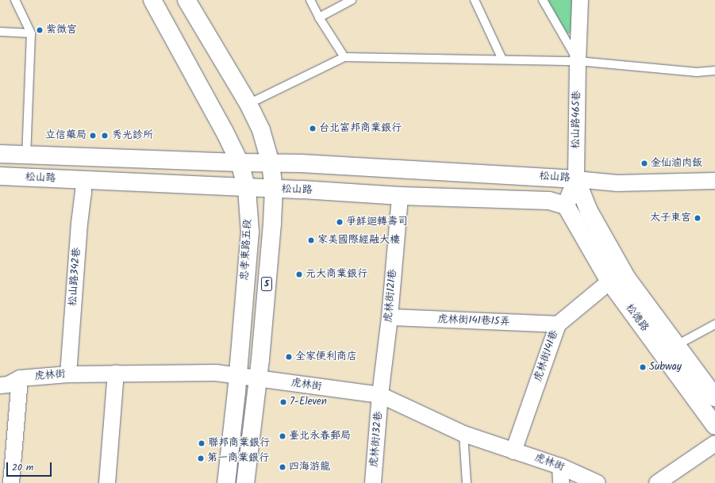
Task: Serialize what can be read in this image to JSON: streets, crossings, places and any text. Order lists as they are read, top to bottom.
{
  "streets": {
    "main road": [
      "松山路",
      "忠孝東路五段",
      "5",
      "松德路"
    ],
    "street": [
      "松山路465巷",
      "松山路342巷",
      "虎林街121巷",
      "虎林街141巷15弄",
      "虎林街141巷",
      "虎林街",
      "虎林街132巷"
    ]
  },
  "crossings": [
    ["松山路465巷", "松山路"],
    ["松山路465巷", "松德路"],
    ["松山路", "忠孝東路五段"],
    ["松山路", "松山路342巷"],
    ["松山路", "5"],
    ["松山路", "虎林街121巷"],
    ["松山路", "松德路"],
    ["忠孝東路五段", "虎林街"],
    ["松山路342巷", "虎林街"],
    ["5", "虎林街"],
    ["虎林街121巷", "虎林街141巷15弄"],
    ["虎林街121巷", "虎林街"],
    ["虎林街121巷", "虎林街132巷"],
    ["松德路", "虎林街141巷"],
    ["虎林街141巷15弄", "虎林街141巷"],
    ["虎林街141巷", "虎林街"],
    ["虎林街", "虎林街132巷"]
  ],
  "places": [
    "紫微宮",
    "台北富邦商業銀行",
    "立信藥局",
    "秀光診所",
    "金仙滷肉飯",
    "太子東宮",
    "爭鮮迴轉壽司",
    "家美國際經融大樓",
    "元大商業銀行",
    "全家便利商店",
    "Subway",
    "7-Eleven",
    "臺北永春郵局",
    "聯邦商業銀行",
    "第一商業銀行",
    "四海游龍"
  ],
  "scale_bar": "20 m"
}
